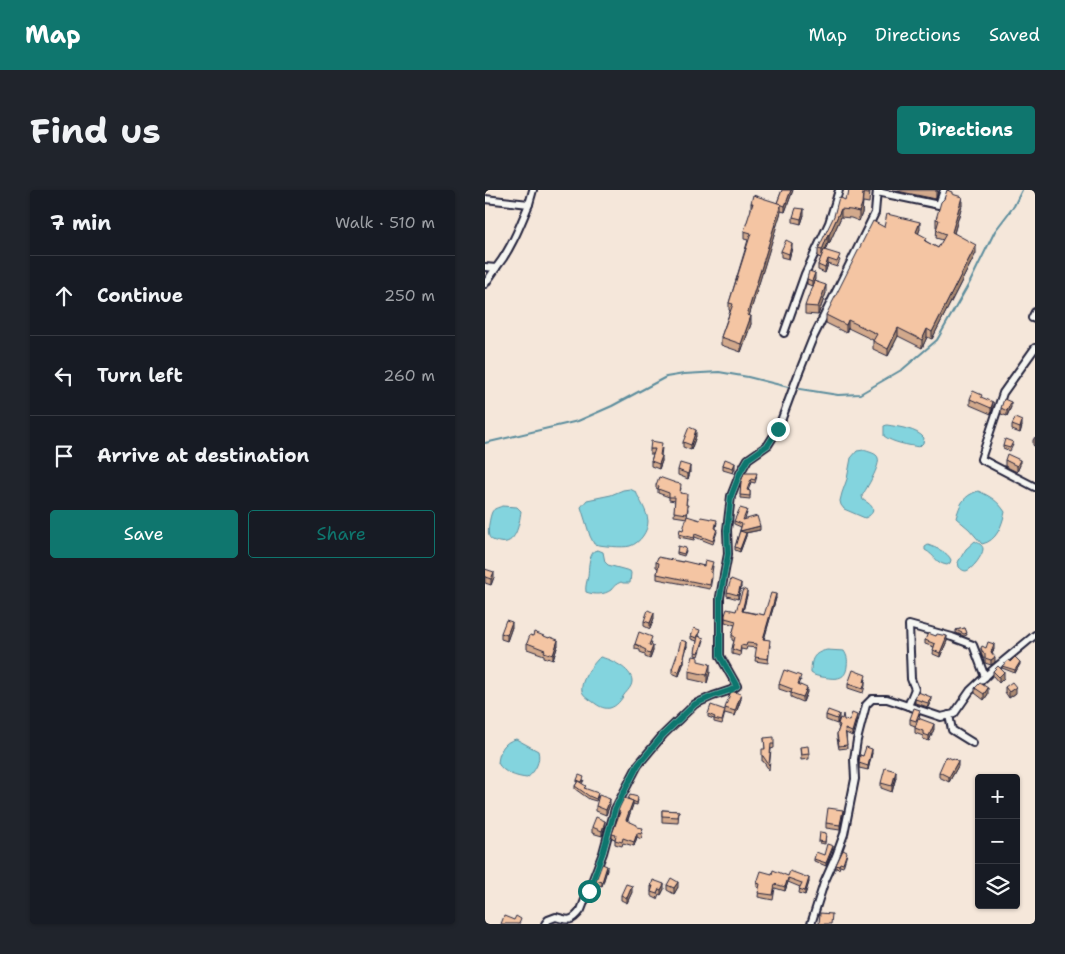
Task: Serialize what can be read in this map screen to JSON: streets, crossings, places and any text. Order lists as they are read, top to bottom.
{
  "page": {
    "header": "Map",
    "nav": ["Map", "Directions", "Saved"],
    "buttons": [
      "Directions",
      ["Save", "Share"]
    ],
    "title": "Find us",
    "heading": ["7 min", "Walk · 510 m"],
    "list": [
      ["Continue", "250 m"],
      ["Turn left", "260 m"],
      "Arrive at destination"
    ],
    "map_buttons": ["+", "−"]
  }
}
